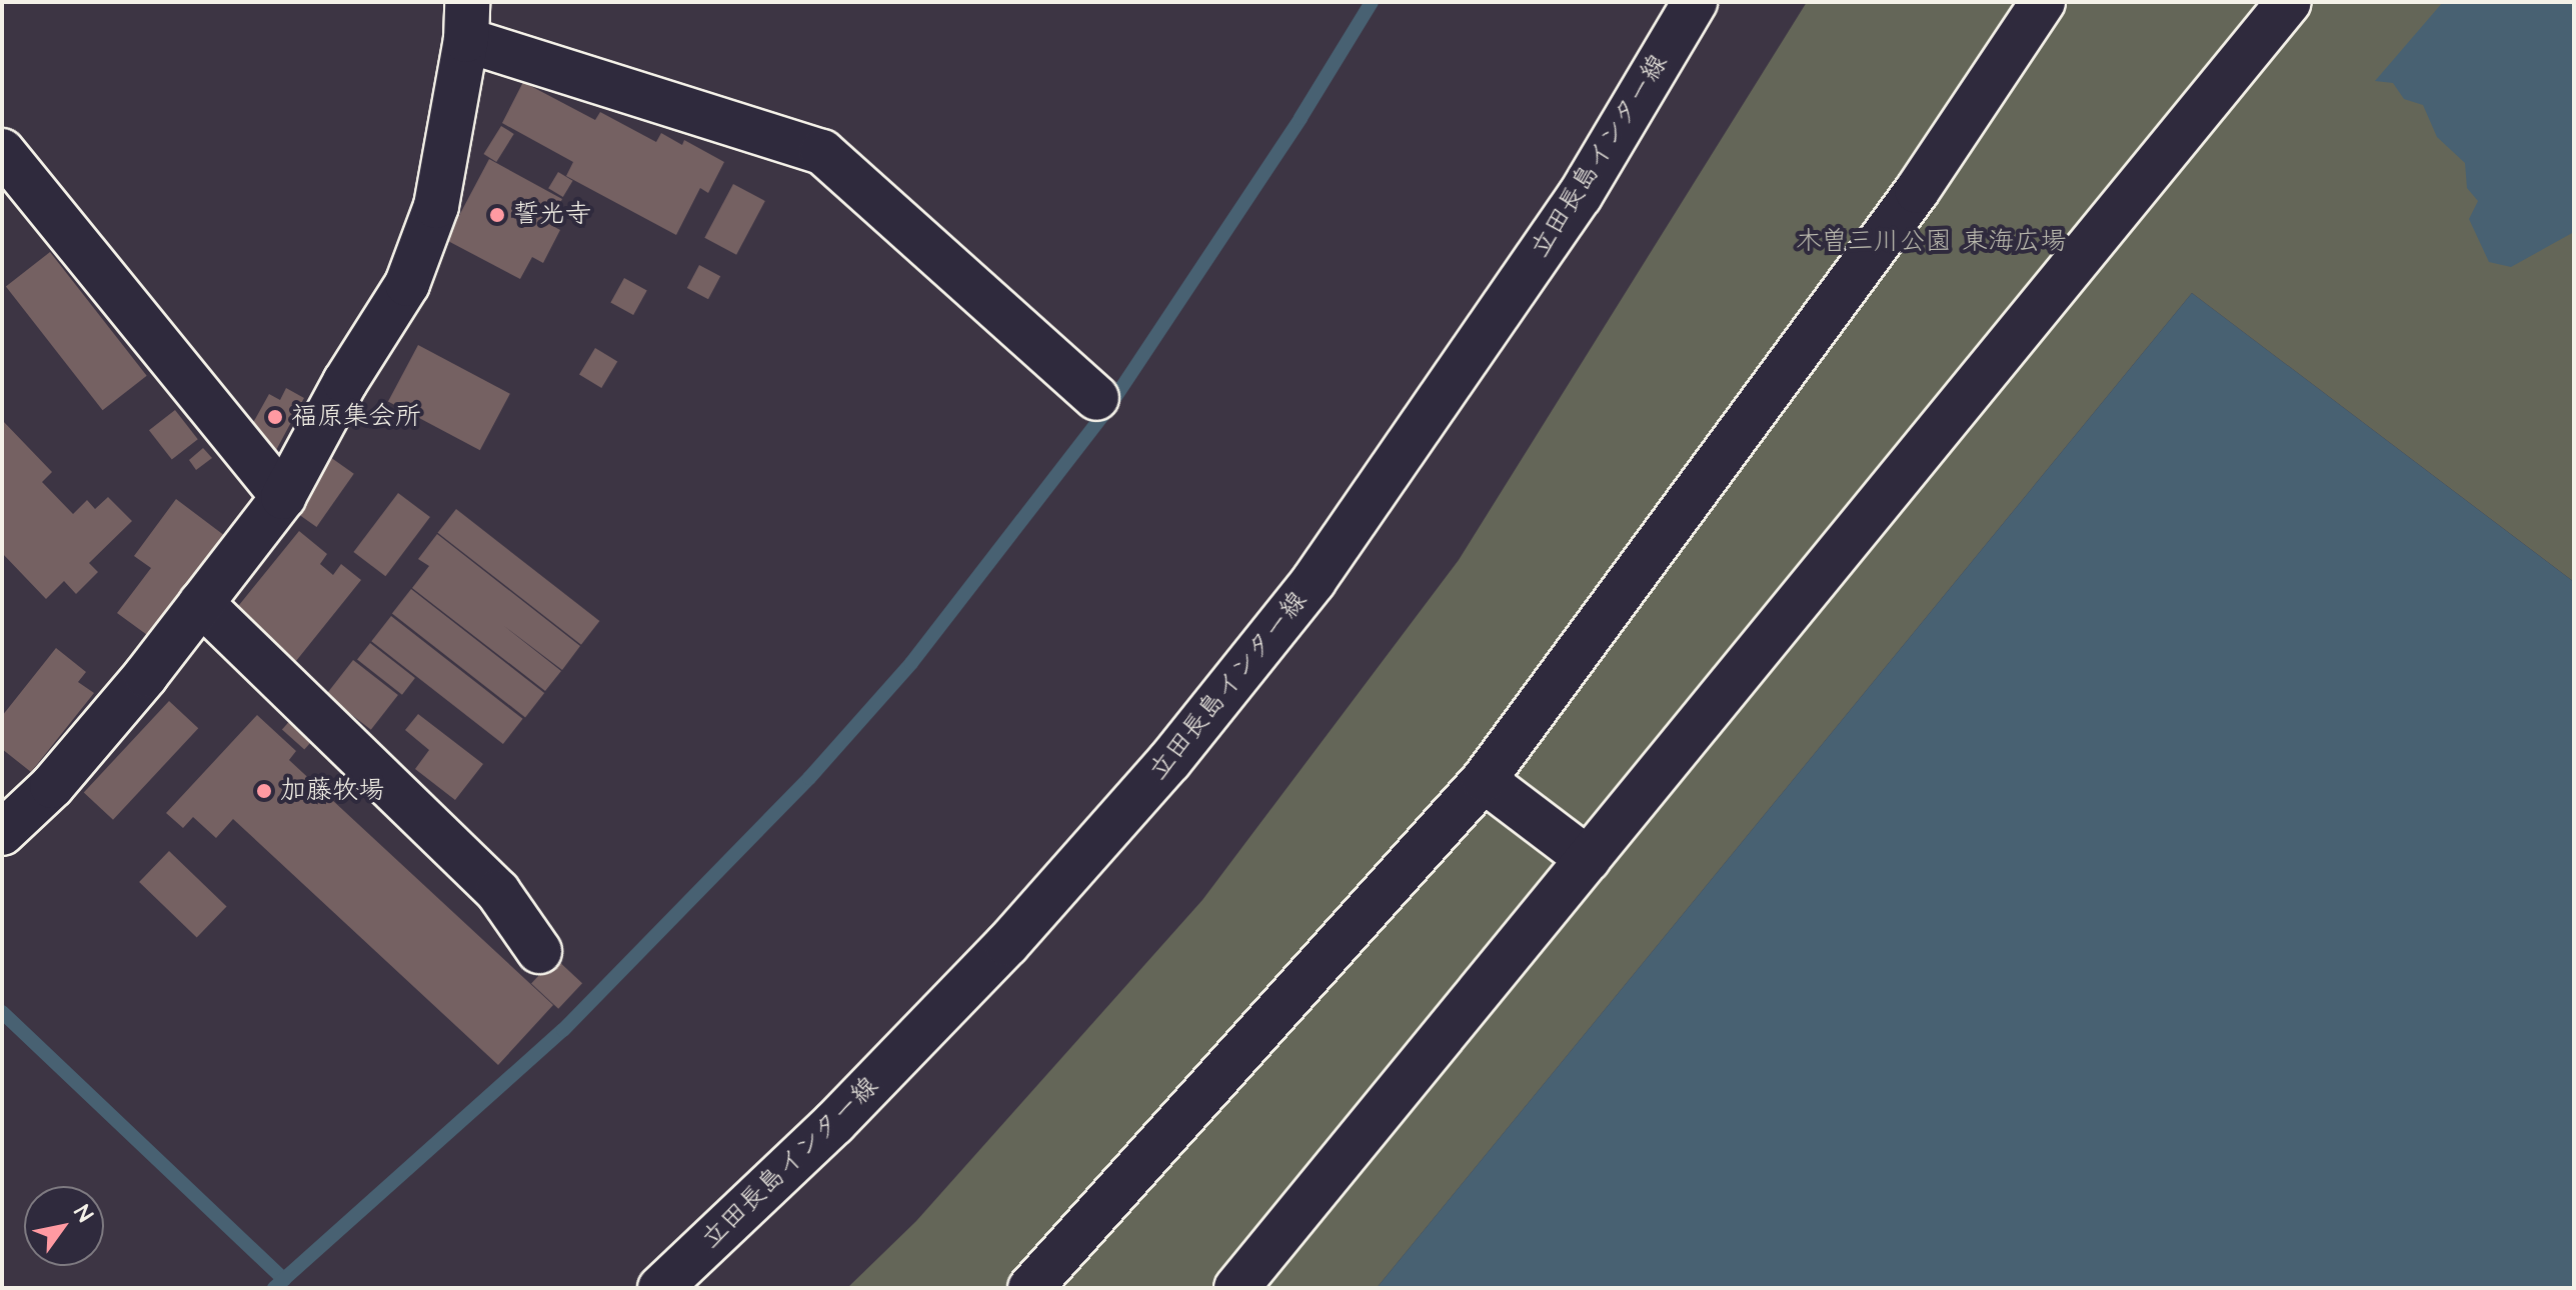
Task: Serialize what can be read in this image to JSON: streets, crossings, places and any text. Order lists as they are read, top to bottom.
{
  "streets": {
    "street": ["立田長島インター線"]
  },
  "parks": ["木曽三川公園 東海広場"],
  "places": ["誓光寺", "福原集会所", "加藤牧場"],
  "north": "top right"
}
